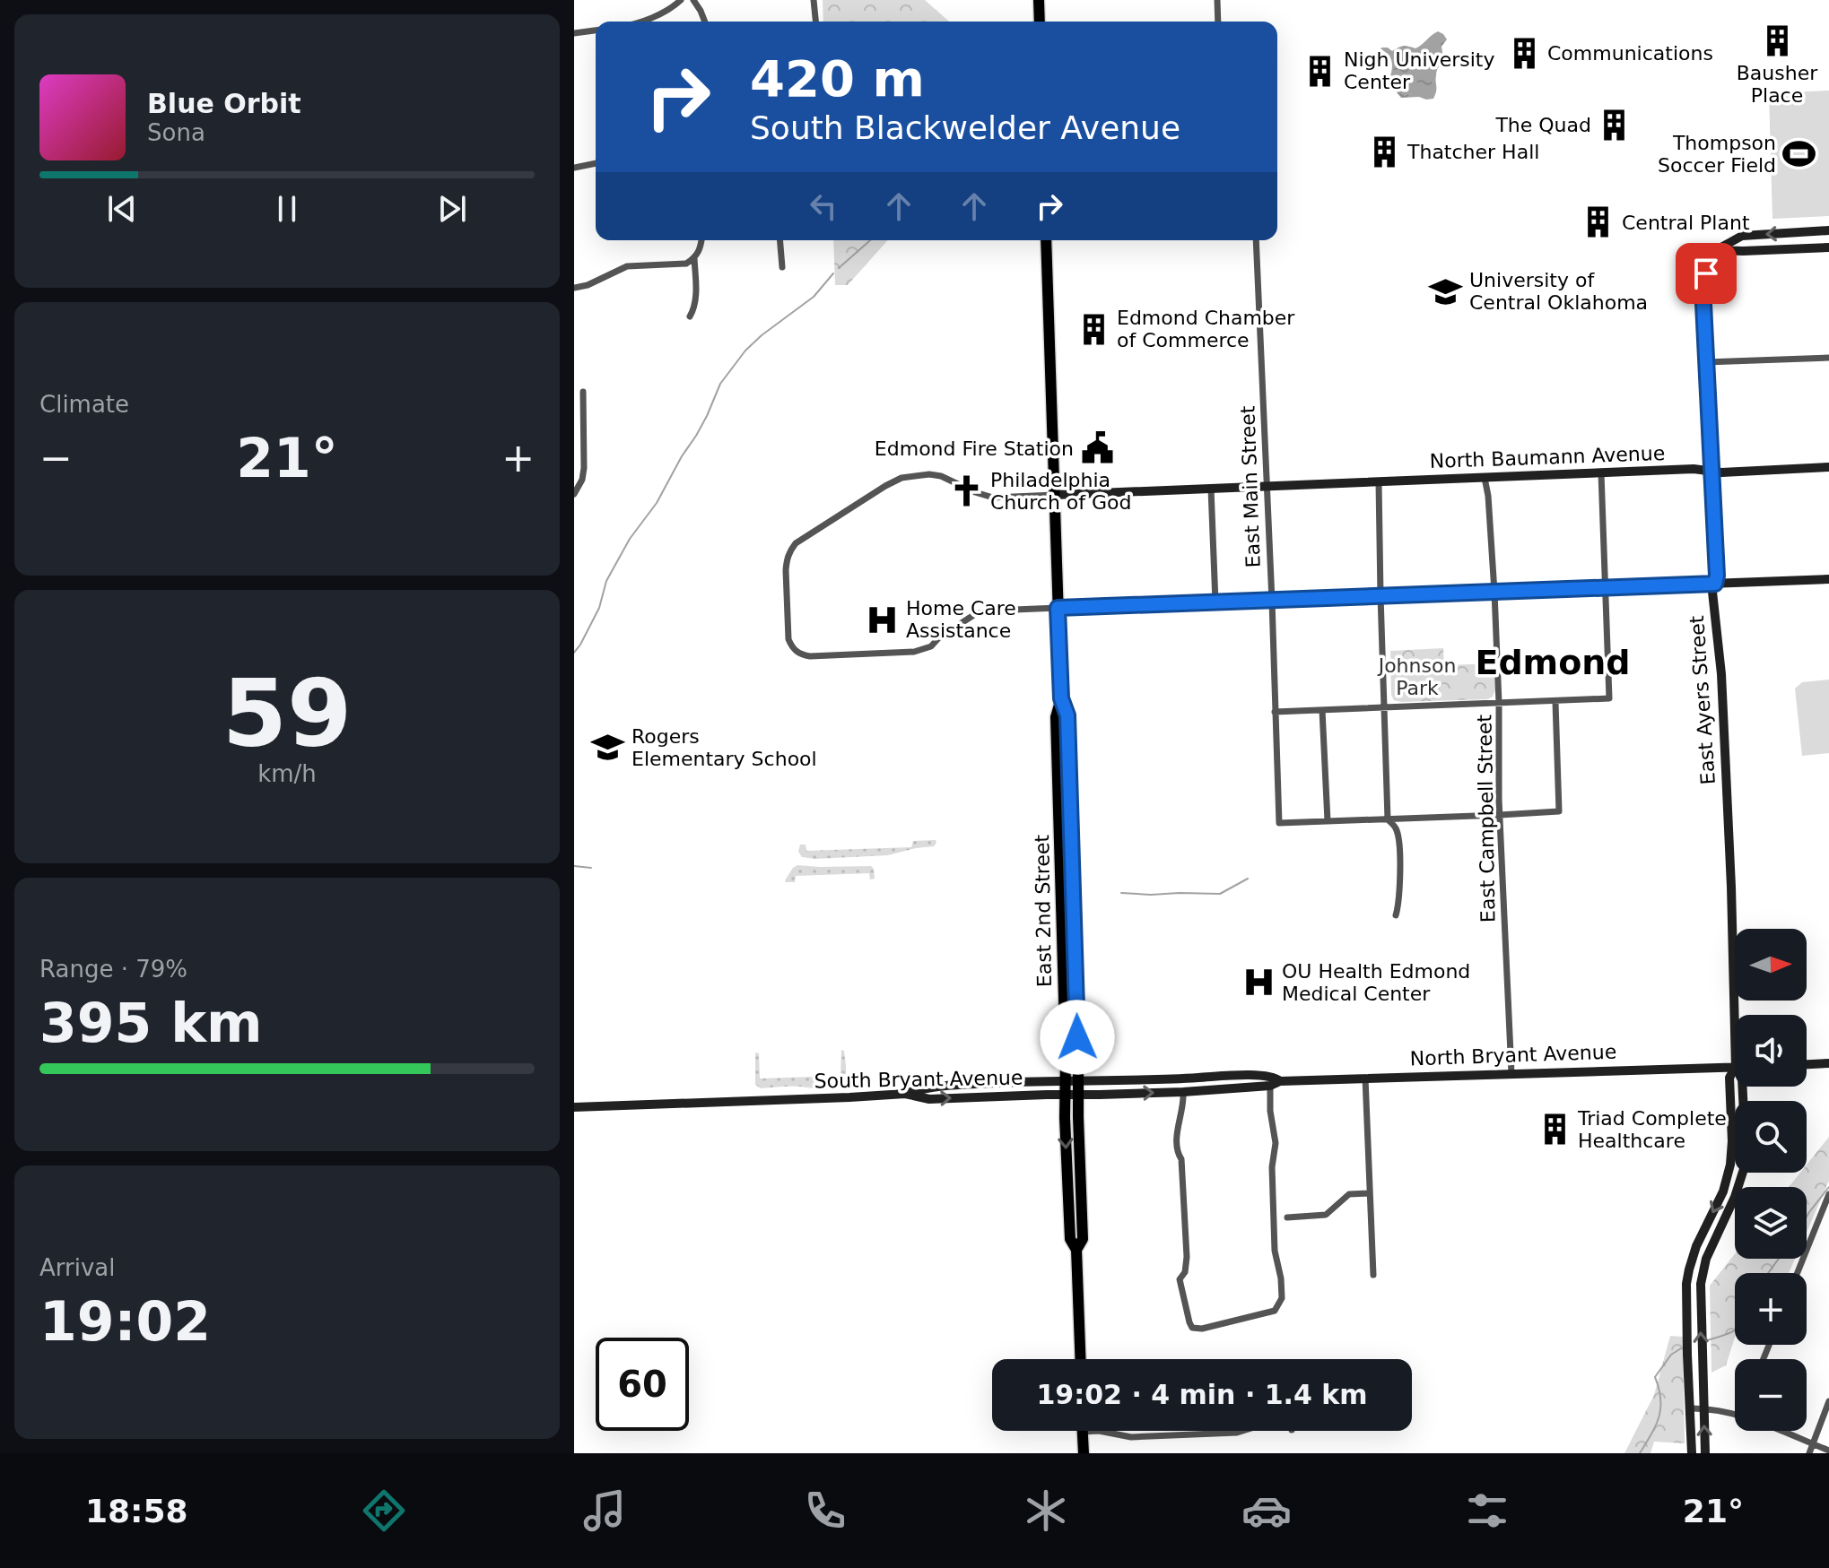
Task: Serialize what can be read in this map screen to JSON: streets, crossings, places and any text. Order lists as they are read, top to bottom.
{
  "streets": {
    "main road": ["East 2nd Street"],
    "street": [
      "North Baumann Avenue",
      "East Main Street",
      "East Ayers Street",
      "East Campbell Street",
      "North Bryant Avenue",
      "South Bryant Avenue"
    ]
  },
  "crossings": [
    ["North Baumann Avenue", "East Main Street"],
    ["North Baumann Avenue", "East Ayers Street"],
    ["North Baumann Avenue", "East Campbell Street"],
    ["North Baumann Avenue", "East 2nd Street"],
    ["East Campbell Street", "North Bryant Avenue"],
    ["East 2nd Street", "South Bryant Avenue"],
    ["North Bryant Avenue", "South Bryant Avenue"]
  ],
  "districts": ["Edmond"],
  "parks": ["Johnson Park"],
  "places": {
    "building": [
      "Bausher Place",
      "Communications",
      "Nigh University Center",
      "The Quad",
      "Thatcher Hall",
      "Central Plant",
      "Edmond Chamber of Commerce",
      "Triad Complete Healthcare"
    ],
    "sports": ["Thompson Soccer Field"],
    "school or university": ["University of Central Oklahoma", "Rogers Elementary School"],
    "public building": ["Edmond Fire Station"],
    "church": ["Philadelphia Church of God"],
    "hospital": ["Home Care Assistance", "OU Health Edmond Medical Center"]
  },
  "north": "right",
  "page": {
    "turn": ["420 m", "South Blackwelder Avenue"],
    "song": ["Blue Orbit", "Sona"],
    "tile": [
      "Climate",
      ["59", "km/h"],
      ["Range · 79%", "395 km"],
      ["Arrival", "19:02"]
    ],
    "heat": ["−", "21°", "+"],
    "map_buttons": ["+", "−"],
    "limit": "60",
    "trip": "19:02 · 4 min · 1.4 km",
    "tabs": ["18:58", "21°"]
  }
}
